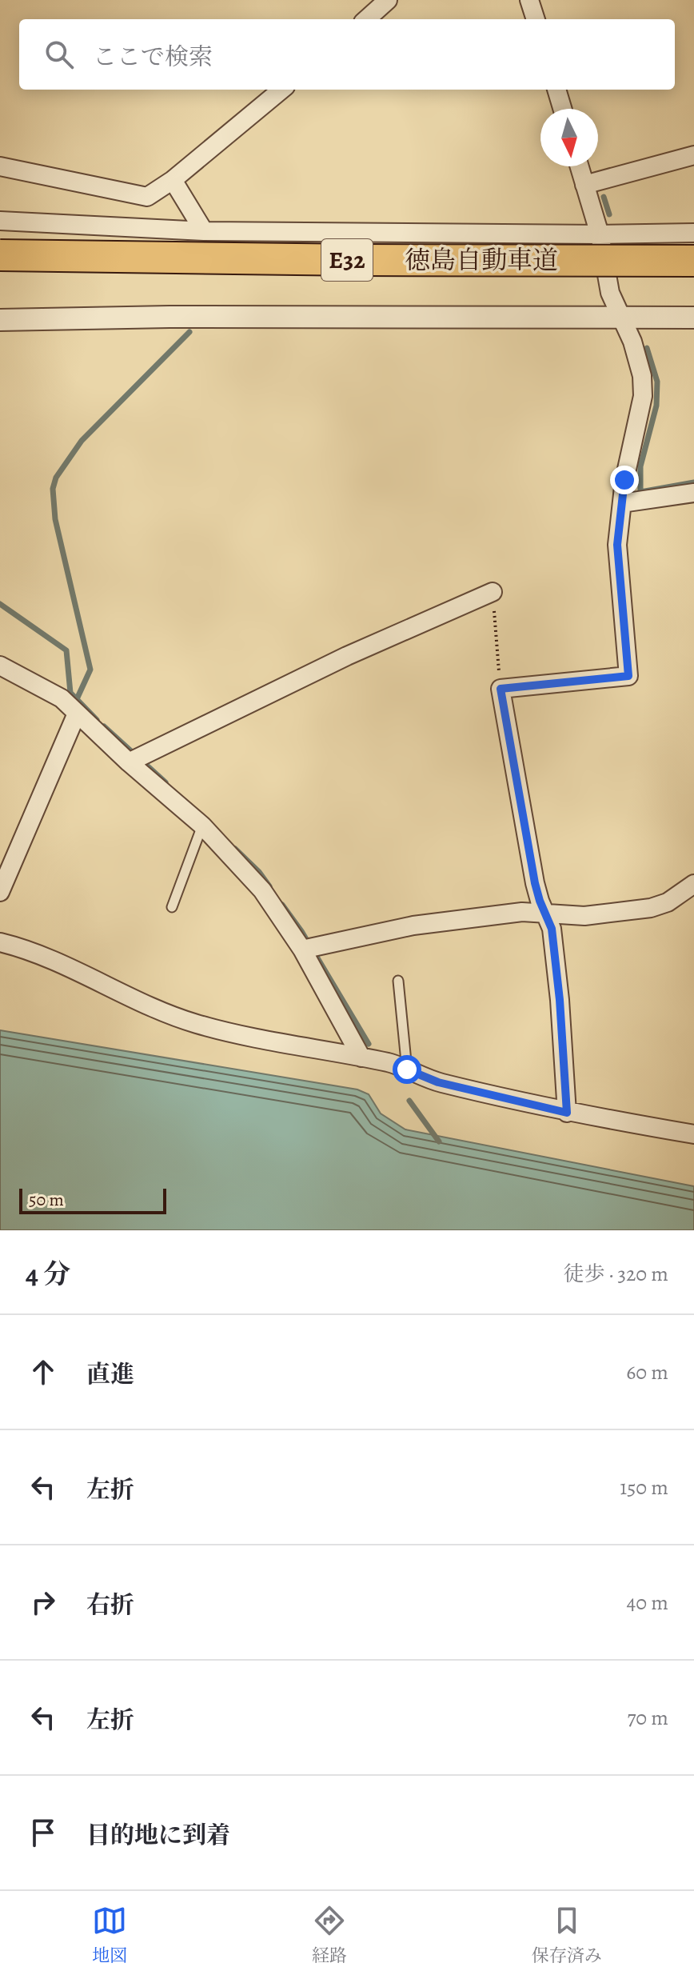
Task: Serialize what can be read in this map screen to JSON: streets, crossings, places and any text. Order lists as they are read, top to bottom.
{
  "streets": {
    "highway": ["E32", "徳島自動車道"]
  },
  "scale_bar": "50 m",
  "north": "bottom",
  "page": {
    "search": "ここで検索",
    "scale": "50 m",
    "heading": ["4 分", "徒歩 · 320 m"],
    "list": [
      ["直進", "60 m"],
      ["左折", "150 m"],
      ["右折", "40 m"],
      ["左折", "70 m"],
      "目的地に到着"
    ],
    "nav": ["地図", "経路", "保存済み"]
  }
}
